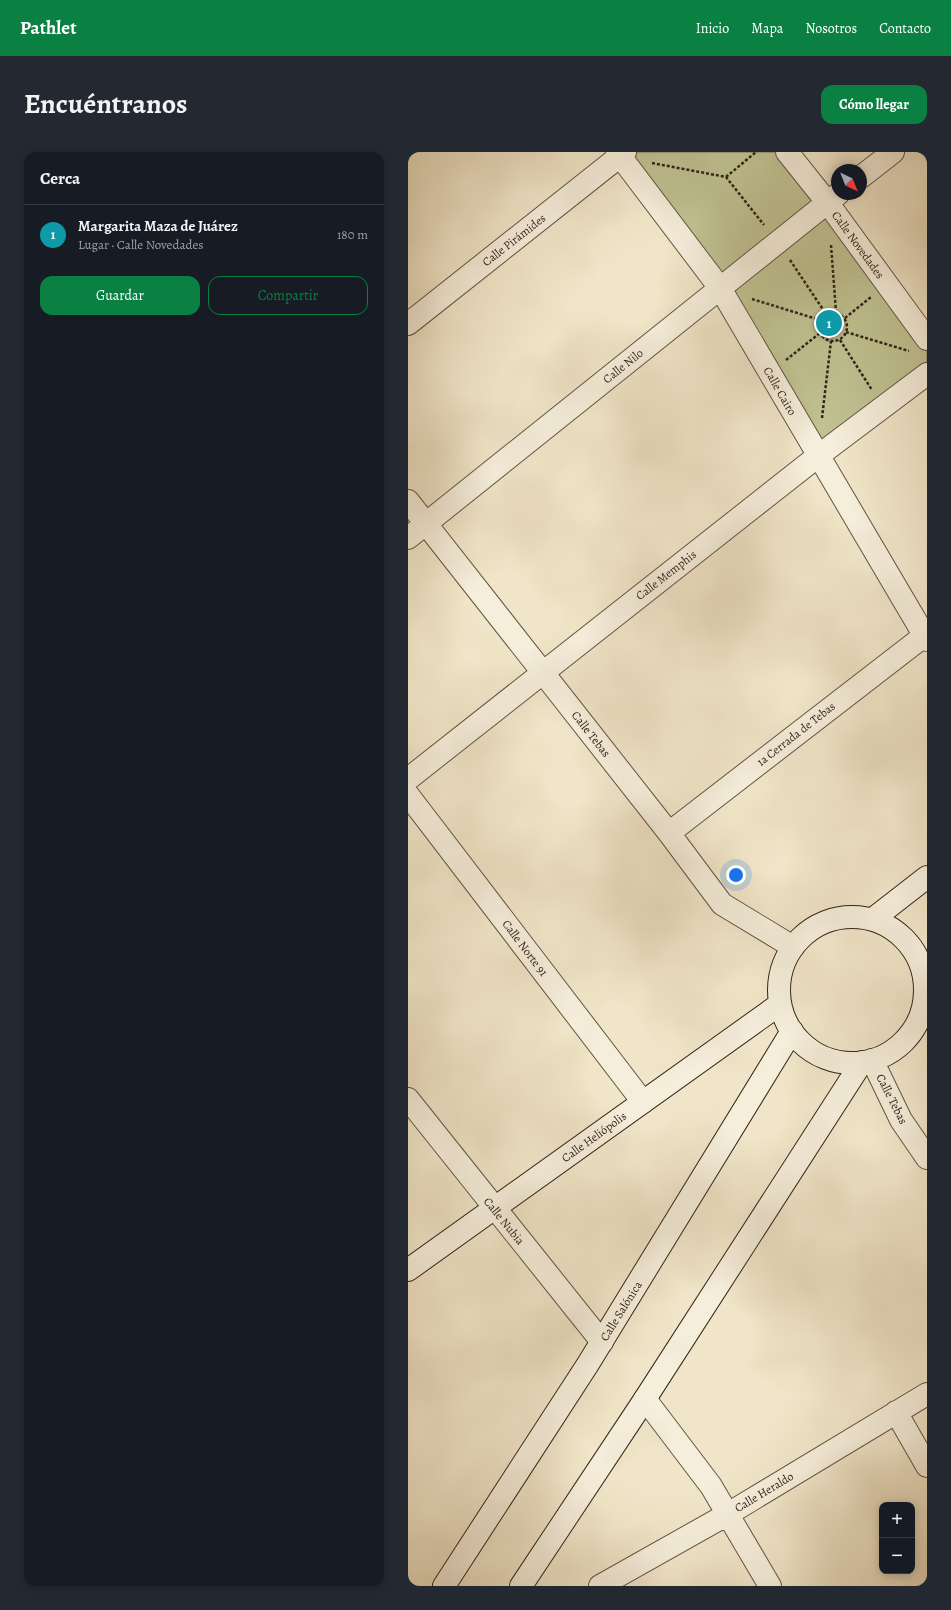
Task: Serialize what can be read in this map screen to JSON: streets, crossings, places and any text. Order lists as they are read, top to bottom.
{
  "streets": {
    "street": [
      "Calle Pirámides",
      "Calle Novedades",
      "Calle Nilo",
      "Calle Cairo",
      "Calle Memphis",
      "Calle Tebas",
      "1a Cerrada de Tebas",
      "Calle Norte 91",
      "Calle Heliópolis",
      "Calle Nubia",
      "Calle Salónica",
      "Calle Heraldo"
    ]
  },
  "crossings": [
    ["Calle Pirámides", "Calle Cairo"],
    ["Calle Nilo", "Calle Cairo"],
    ["Calle Nilo", "Calle Tebas"],
    ["Calle Cairo", "Calle Memphis"],
    ["Calle Cairo", "1a Cerrada de Tebas"],
    ["Calle Memphis", "Calle Tebas"],
    ["Calle Tebas", "1a Cerrada de Tebas"],
    ["Calle Norte 91", "Calle Heliópolis"],
    ["Calle Heliópolis", "Calle Nubia"],
    ["Calle Nubia", "Calle Salónica"]
  ],
  "north": "bottom right",
  "page": {
    "header": "Pathlet",
    "nav": [
      "Inicio",
      "Mapa",
      "Nosotros",
      "Contacto"
    ],
    "title": "Encuéntranos",
    "buttons": [
      "Cómo llegar",
      ["Guardar", "Compartir"]
    ],
    "heading": "Cerca",
    "list": [
      {
        "mark": "1",
        "name": "Margarita Maza de Juárez",
        "note": "Lugar · Calle Novedades",
        "value": "180 m"
      }
    ],
    "pins": "1",
    "map_buttons": ["+", "−"]
  }
}
